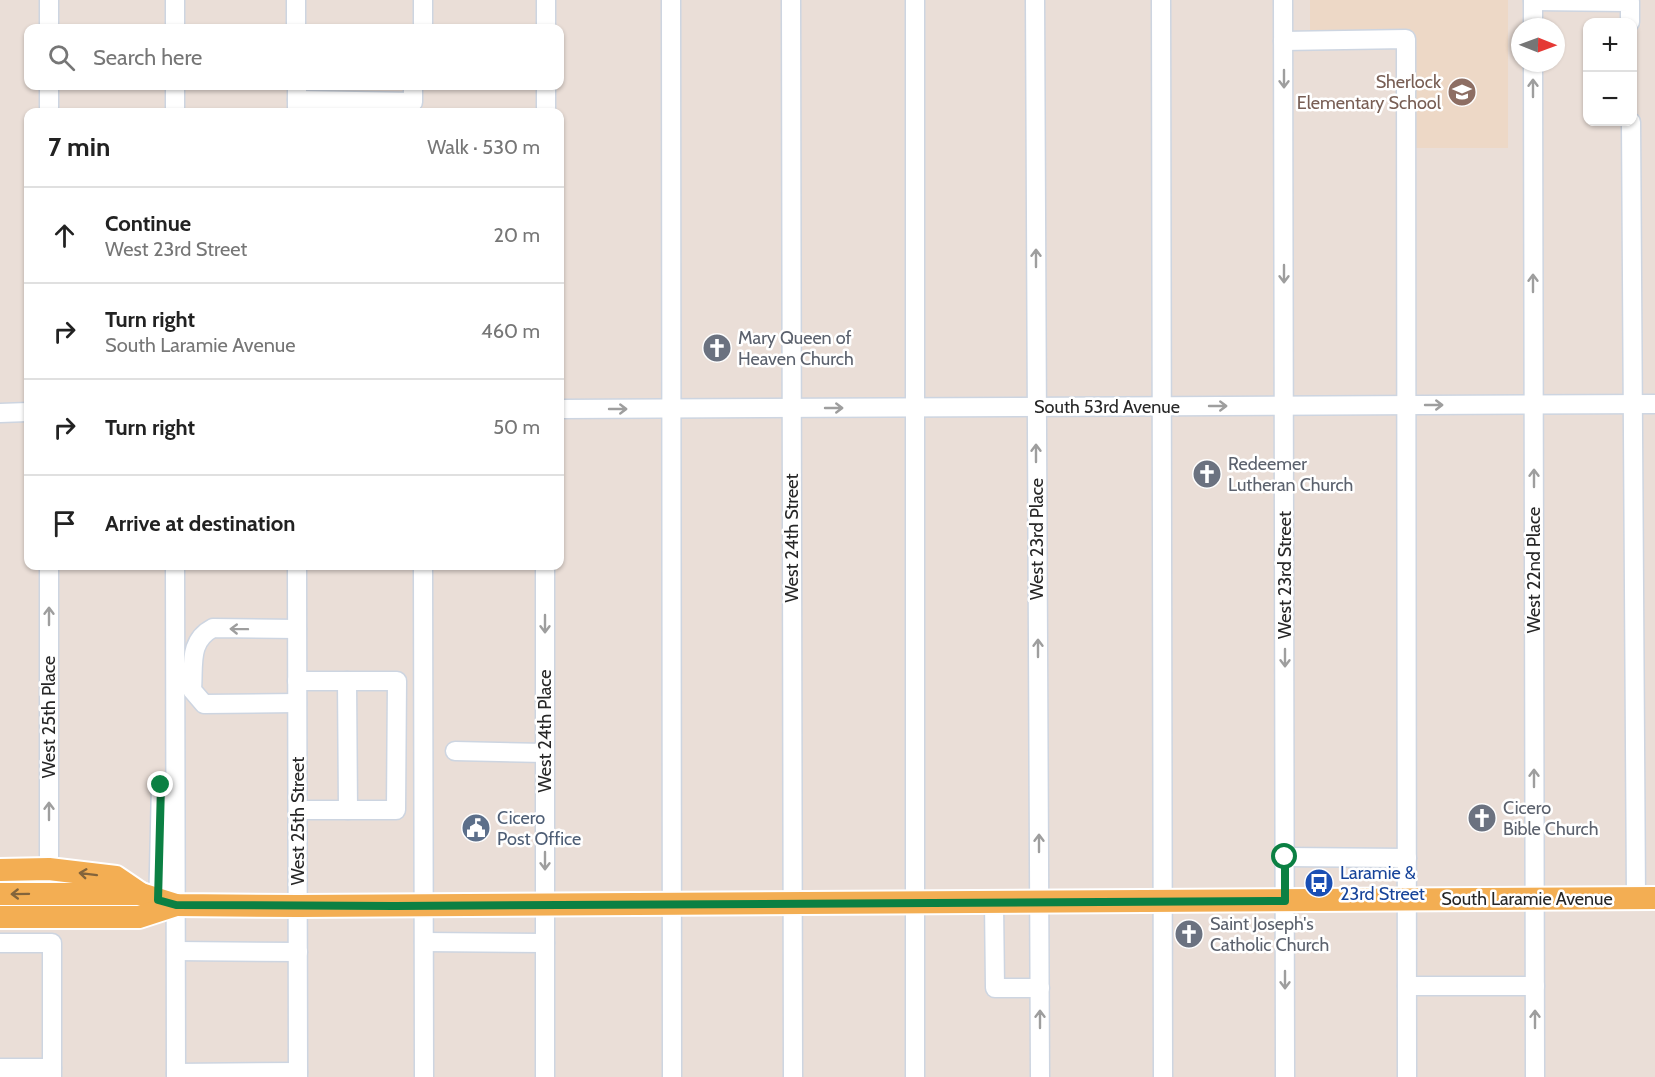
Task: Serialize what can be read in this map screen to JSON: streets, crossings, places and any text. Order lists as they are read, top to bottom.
{
  "streets": {
    "main road": ["South Laramie Avenue"],
    "street": [
      "South 53rd Avenue",
      "West 24th Street",
      "West 23rd Place",
      "West 22nd Place",
      "West 23rd Street",
      "West 25th Place",
      "West 24th Place",
      "West 25th Street"
    ]
  },
  "crossings": [
    ["South 53rd Avenue", "West 24th Street"],
    ["South 53rd Avenue", "West 23rd Place"],
    ["South 53rd Avenue", "West 22nd Place"],
    ["South 53rd Avenue", "West 23rd Street"],
    ["West 24th Street", "South Laramie Avenue"],
    ["West 23rd Place", "South Laramie Avenue"],
    ["West 22nd Place", "South Laramie Avenue"],
    ["West 23rd Street", "South Laramie Avenue"],
    ["West 24th Place", "South Laramie Avenue"],
    ["West 25th Street", "South Laramie Avenue"]
  ],
  "one_way": ["South 53rd Avenue"],
  "places": {
    "school or university": ["Sherlock Elementary School"],
    "church": [
      "Mary Queen of Heaven Church",
      "Redeemer Lutheran Church",
      "Cicero Bible Church",
      "Saint Joseph's Catholic Church"
    ],
    "public building": ["Cicero Post Office"],
    "bus stop": ["Laramie & 23rd Street"]
  },
  "north": "right",
  "page": {
    "map_buttons": ["+", "−"],
    "search": "Search here",
    "heading": ["7 min", "Walk · 530 m"],
    "list": [
      ["Continue", "West 23rd Street", "20 m"],
      ["Turn right", "South Laramie Avenue", "460 m"],
      ["Turn right", "50 m"],
      "Arrive at destination"
    ]
  }
}
